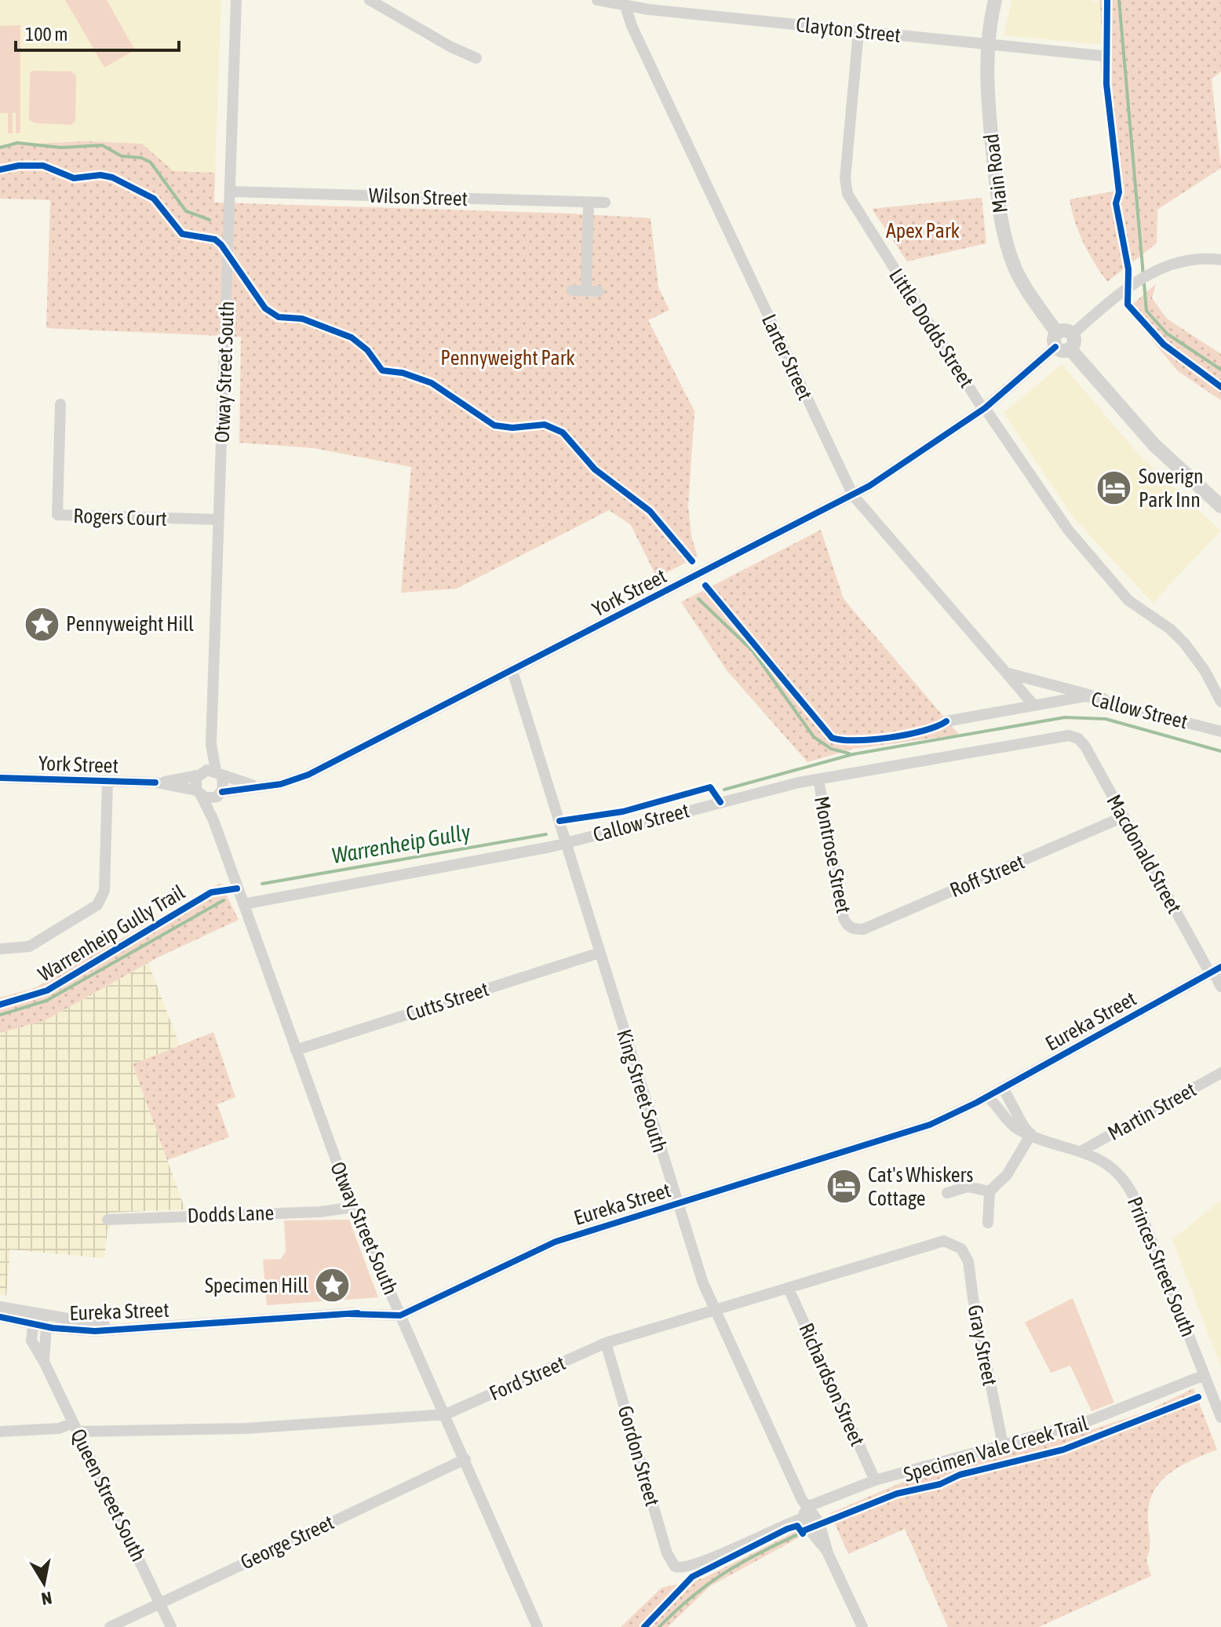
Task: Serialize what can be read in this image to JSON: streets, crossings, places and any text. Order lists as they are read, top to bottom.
{
  "streets": {
    "main road": ["Main Road"],
    "street": [
      "Clayton Street",
      "Wilson Street",
      "Little Dodds Street",
      "Larter Street",
      "Otway Street South",
      "Rogers Court",
      "York Street",
      "Callow Street",
      "Macdonald Street",
      "Montrose Street",
      "Roff Street",
      "Cutts Street",
      "Eureka Street",
      "King Street South",
      "Martin Street",
      "Dodds Lane",
      "Princes Street South",
      "Gray Street",
      "Ford Street",
      "Richardson Street",
      "Gordon Street",
      "Queen Street South",
      "George Street"
    ],
    "cycle path": ["Warrenheip Gully Trail", "Specimen Vale Creek Trail"]
  },
  "crossings": [
    ["Clayton Street", "Main Road"],
    ["Clayton Street", "Little Dodds Street"],
    ["Clayton Street", "Larter Street"],
    ["Main Road", "York Street"],
    ["Wilson Street", "Otway Street South"],
    ["Little Dodds Street", "York Street"],
    ["Larter Street", "York Street"],
    ["Larter Street", "Callow Street"],
    ["Otway Street South", "Rogers Court"],
    ["Otway Street South", "York Street"],
    ["Otway Street South", "Callow Street"],
    ["Otway Street South", "Cutts Street"],
    ["Otway Street South", "Eureka Street"],
    ["Otway Street South", "Dodds Lane"],
    ["Otway Street South", "Ford Street"],
    ["Otway Street South", "George Street"],
    ["York Street", "King Street South"],
    ["Callow Street", "Macdonald Street"],
    ["Callow Street", "Montrose Street"],
    ["Callow Street", "King Street South"],
    ["Macdonald Street", "Roff Street"],
    ["Macdonald Street", "Eureka Street"],
    ["Montrose Street", "Roff Street"],
    ["Cutts Street", "King Street South"],
    ["Eureka Street", "King Street South"],
    ["Eureka Street", "Princes Street South"],
    ["Eureka Street", "Queen Street South"],
    ["King Street South", "Ford Street"],
    ["King Street South", "Gordon Street"],
    ["Martin Street", "Princes Street South"],
    ["Gray Street", "Ford Street"],
    ["Ford Street", "Richardson Street"],
    ["Ford Street", "Gordon Street"],
    ["Ford Street", "Queen Street South"],
    ["Queen Street South", "George Street"]
  ],
  "water": ["Warrenheip Gully"],
  "parks": ["Apex Park", "Pennyweight Park"],
  "places": {
    "hotel": ["Soverign Park Inn", "Cat's Whiskers Cottage"],
    "place": ["Pennyweight Hill", "Specimen Hill"]
  },
  "scale_bar": "100 m",
  "north": "bottom"
}
